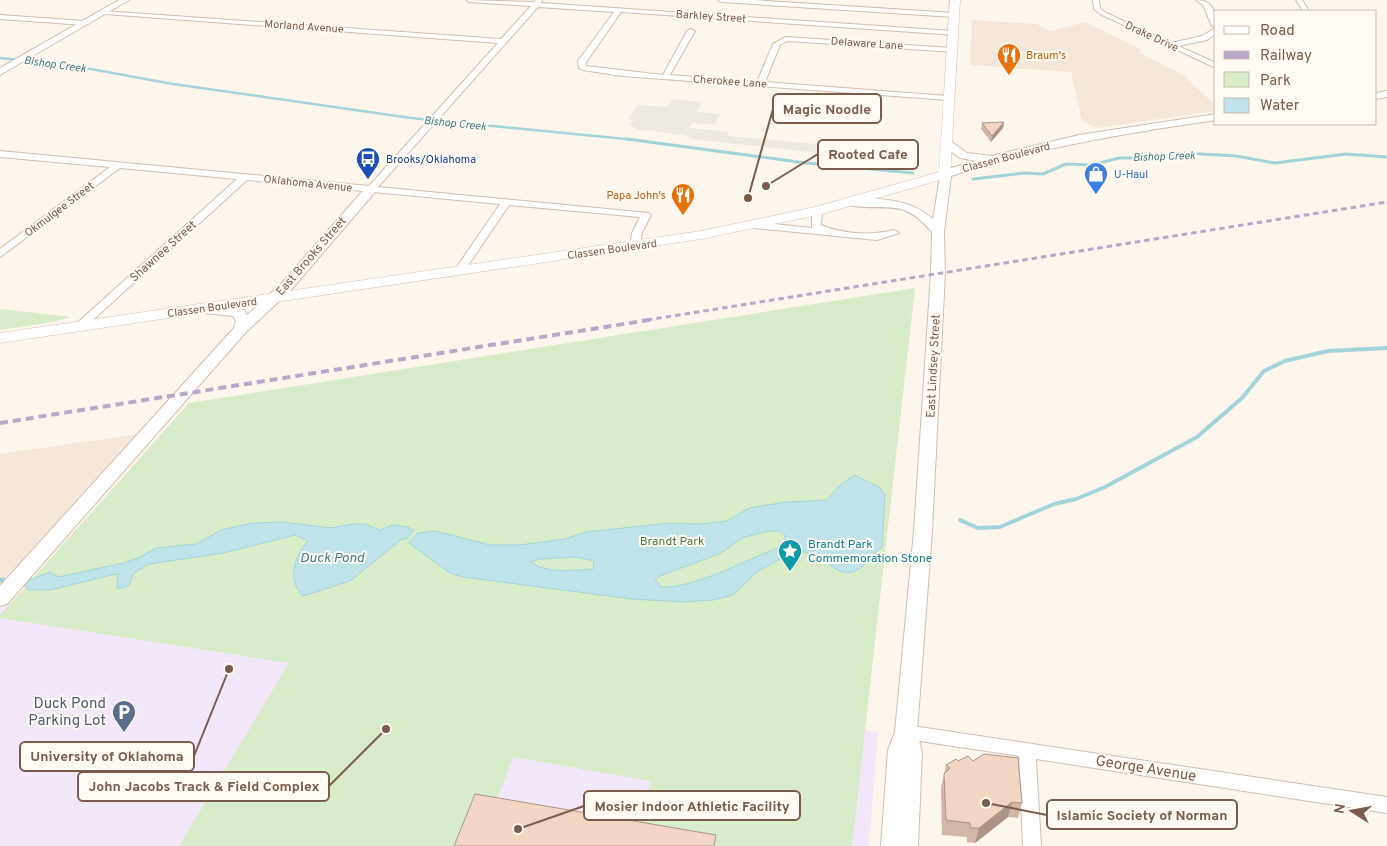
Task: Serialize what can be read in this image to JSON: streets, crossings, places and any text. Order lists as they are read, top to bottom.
{
  "streets": {
    "main road": ["Classen Boulevard", "East Lindsey Street"],
    "street": [
      "Barkley Street",
      "Morland Avenue",
      "Drake Drive",
      "Delaware Lane",
      "Cherokee Lane",
      "Oklahoma Avenue",
      "Okmulgee Street",
      "Shawnee Street",
      "East Brooks Street",
      "George Avenue"
    ]
  },
  "crossings": [
    ["Barkley Street", "Cherokee Lane"],
    ["Barkley Street", "East Brooks Street"],
    ["Barkley Street", "East Lindsey Street"],
    ["Morland Avenue", "East Brooks Street"],
    ["Delaware Lane", "Cherokee Lane"],
    ["Delaware Lane", "East Lindsey Street"],
    ["Cherokee Lane", "East Lindsey Street"],
    ["Classen Boulevard", "Oklahoma Avenue"],
    ["Classen Boulevard", "Shawnee Street"],
    ["Classen Boulevard", "East Brooks Street"],
    ["Classen Boulevard", "East Lindsey Street"],
    ["Oklahoma Avenue", "Okmulgee Street"],
    ["Oklahoma Avenue", "Shawnee Street"],
    ["Oklahoma Avenue", "East Brooks Street"],
    ["East Lindsey Street", "George Avenue"]
  ],
  "water": ["Bishop Creek", "Duck Pond"],
  "parks": ["Brandt Park"],
  "places": {
    "restaurant": ["Braum's", "Papa John's"],
    "bus stop": ["Brooks/Oklahoma"],
    "other": [
      "Rooted Cafe",
      "Magic Noodle",
      "University of Oklahoma",
      "John Jacobs Track & Field Complex",
      "Islamic Society of Norman",
      "Mosier Indoor Athletic Facility"
    ],
    "shop": ["U-Haul"],
    "place": ["Brandt Park Commemoration Stone"],
    "parking": ["Duck Pond Parking Lot"]
  },
  "legend": [
    "Road",
    "Railway",
    "Park",
    "Water"
  ],
  "north": "left"
}
